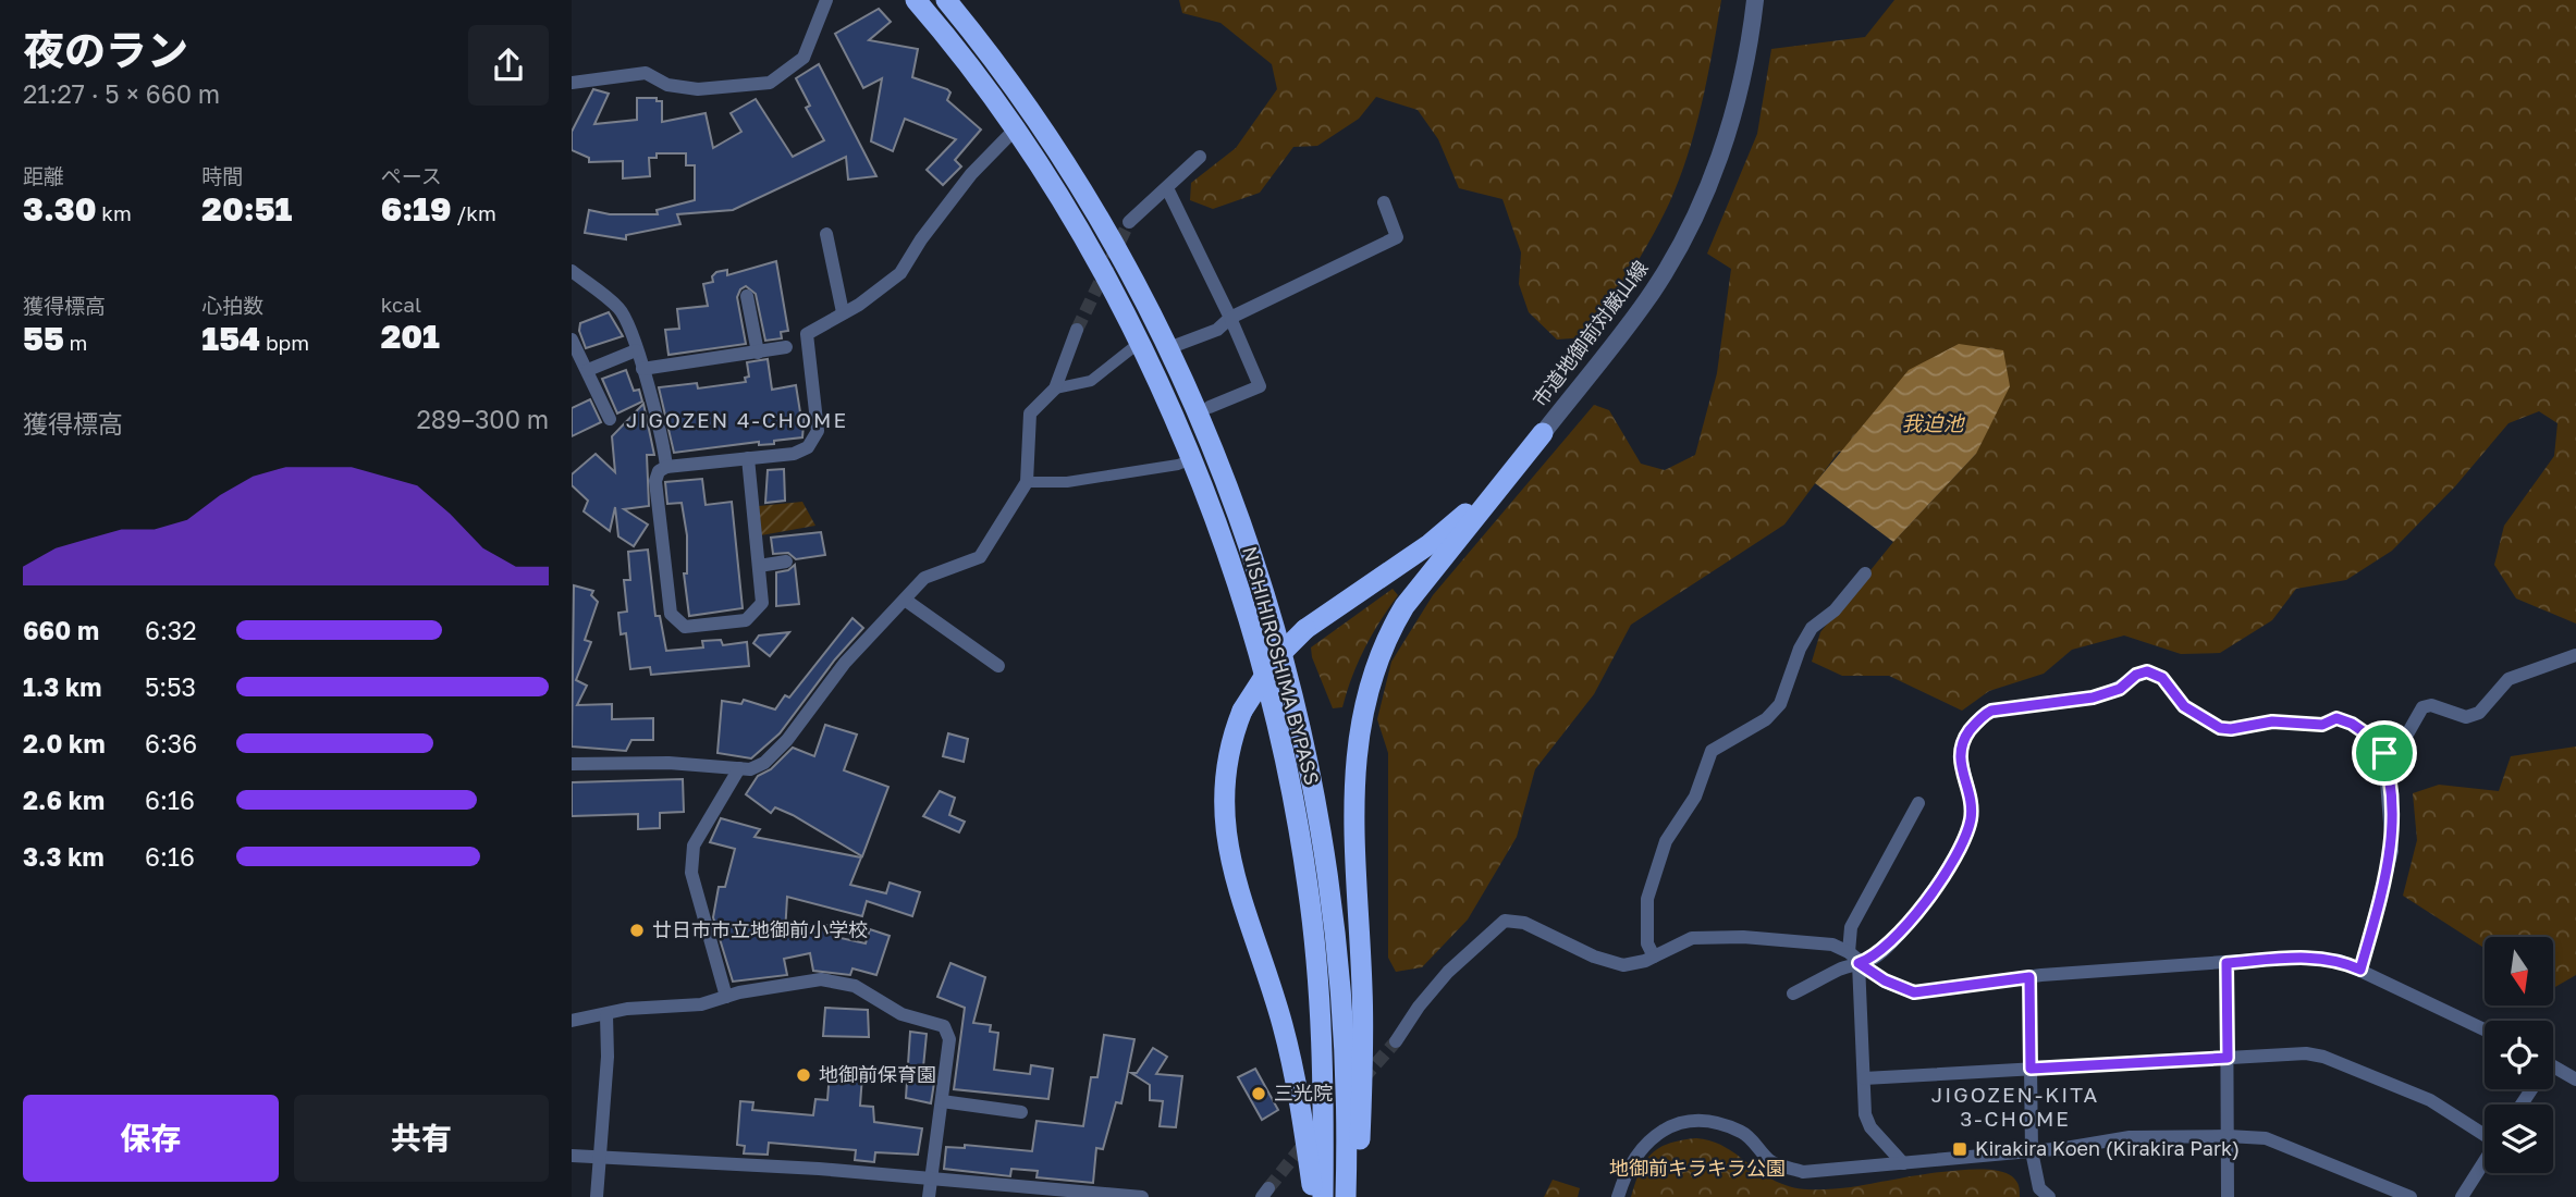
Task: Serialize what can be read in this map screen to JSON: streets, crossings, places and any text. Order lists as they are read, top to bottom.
{
  "streets": {
    "highway": ["NISHIHIROSHIMA BYPASS"],
    "street": ["市道地御前対厳山線"]
  },
  "districts": ["JIGOZEN 4-CHOME", "JIGOZEN-KITA 3-CHOME"],
  "water": ["我迫池"],
  "parks": ["地御前キラキラ公園"],
  "places": {
    "other": ["廿日市市立地御前小学校", "地御前保育園", "三光院"],
    "transit": ["Kirakira Koen (Kirakira Park)"]
  },
  "north": "bottom",
  "page": {
    "heading": ["夜のラン", "21:27 · 5 × 660 m"],
    "stats": [
      ["距離", "3.30 km"],
      ["時間", "20:51"],
      ["ペース", "6:19 /km"],
      ["獲得標高", "55 m"],
      ["心拍数", "154 bpm"],
      ["kcal", "201"]
    ],
    "chart": ["獲得標高", "289–300 m"],
    "list": [
      {
        "name": "660 m",
        "note": "6:32"
      },
      {
        "name": "1.3 km",
        "note": "5:53"
      },
      {
        "name": "2.0 km",
        "note": "6:36"
      },
      {
        "name": "2.6 km",
        "note": "6:16"
      },
      {
        "name": "3.3 km",
        "note": "6:16"
      }
    ],
    "buttons": ["保存", "共有"]
  }
}
